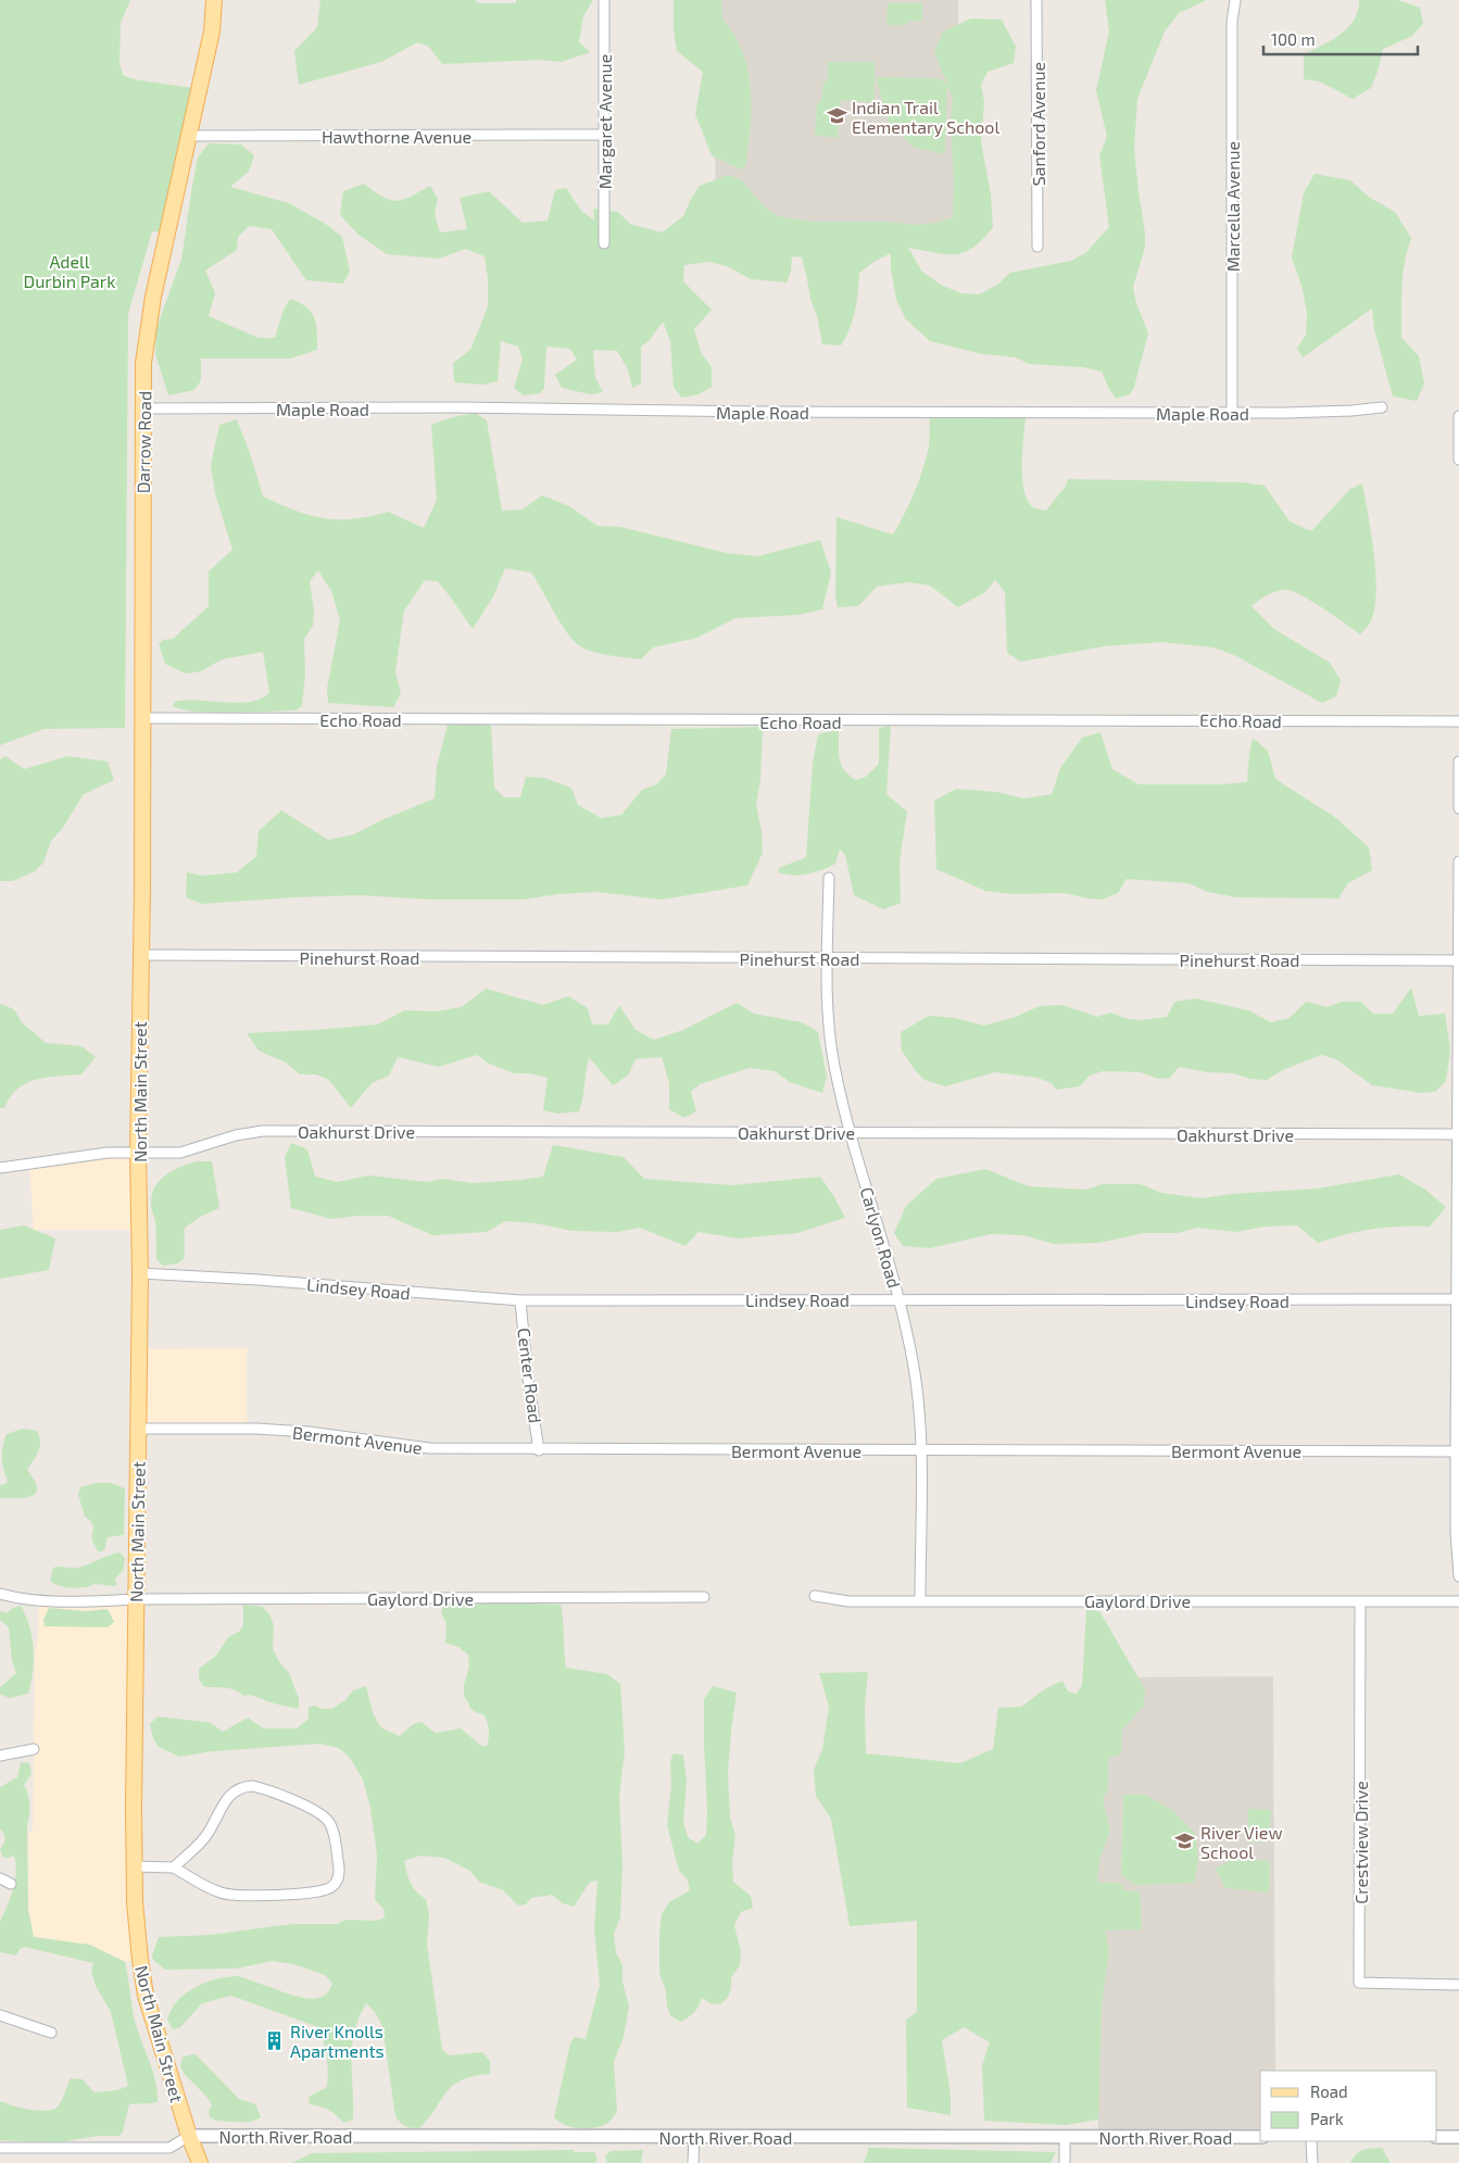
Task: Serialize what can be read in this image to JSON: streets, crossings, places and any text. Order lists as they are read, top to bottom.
{
  "streets": {
    "main road": ["Darrow Road", "North Main Street"],
    "street": [
      "Margaret Avenue",
      "Sanford Avenue",
      "Hawthorne Avenue",
      "Marcella Avenue",
      "Maple Road",
      "Echo Road",
      "Pinehurst Road",
      "Oakhurst Drive",
      "Carlyon Road",
      "Lindsey Road",
      "Center Road",
      "Bermont Avenue",
      "Gaylord Drive",
      "Crestview Drive",
      "North River Road"
    ]
  },
  "crossings": [
    ["Margaret Avenue", "Hawthorne Avenue"],
    ["Hawthorne Avenue", "Darrow Road"],
    ["Marcella Avenue", "Maple Road"],
    ["Maple Road", "Darrow Road"],
    ["Darrow Road", "Echo Road"],
    ["Darrow Road", "North Main Street"],
    ["Pinehurst Road", "North Main Street"],
    ["Pinehurst Road", "Carlyon Road"],
    ["North Main Street", "Oakhurst Drive"],
    ["North Main Street", "Lindsey Road"],
    ["North Main Street", "Bermont Avenue"],
    ["North Main Street", "Gaylord Drive"],
    ["North Main Street", "North River Road"],
    ["Oakhurst Drive", "Carlyon Road"],
    ["Carlyon Road", "Lindsey Road"],
    ["Carlyon Road", "Bermont Avenue"],
    ["Carlyon Road", "Gaylord Drive"],
    ["Lindsey Road", "Center Road"],
    ["Center Road", "Bermont Avenue"],
    ["Gaylord Drive", "Crestview Drive"]
  ],
  "parks": ["Adell Durbin Park"],
  "places": {
    "school or university": ["Indian Trail Elementary School", "River View School"],
    "building": ["River Knolls Apartments"]
  },
  "legend": ["Road", "Park"],
  "scale_bar": "100 m"
}
